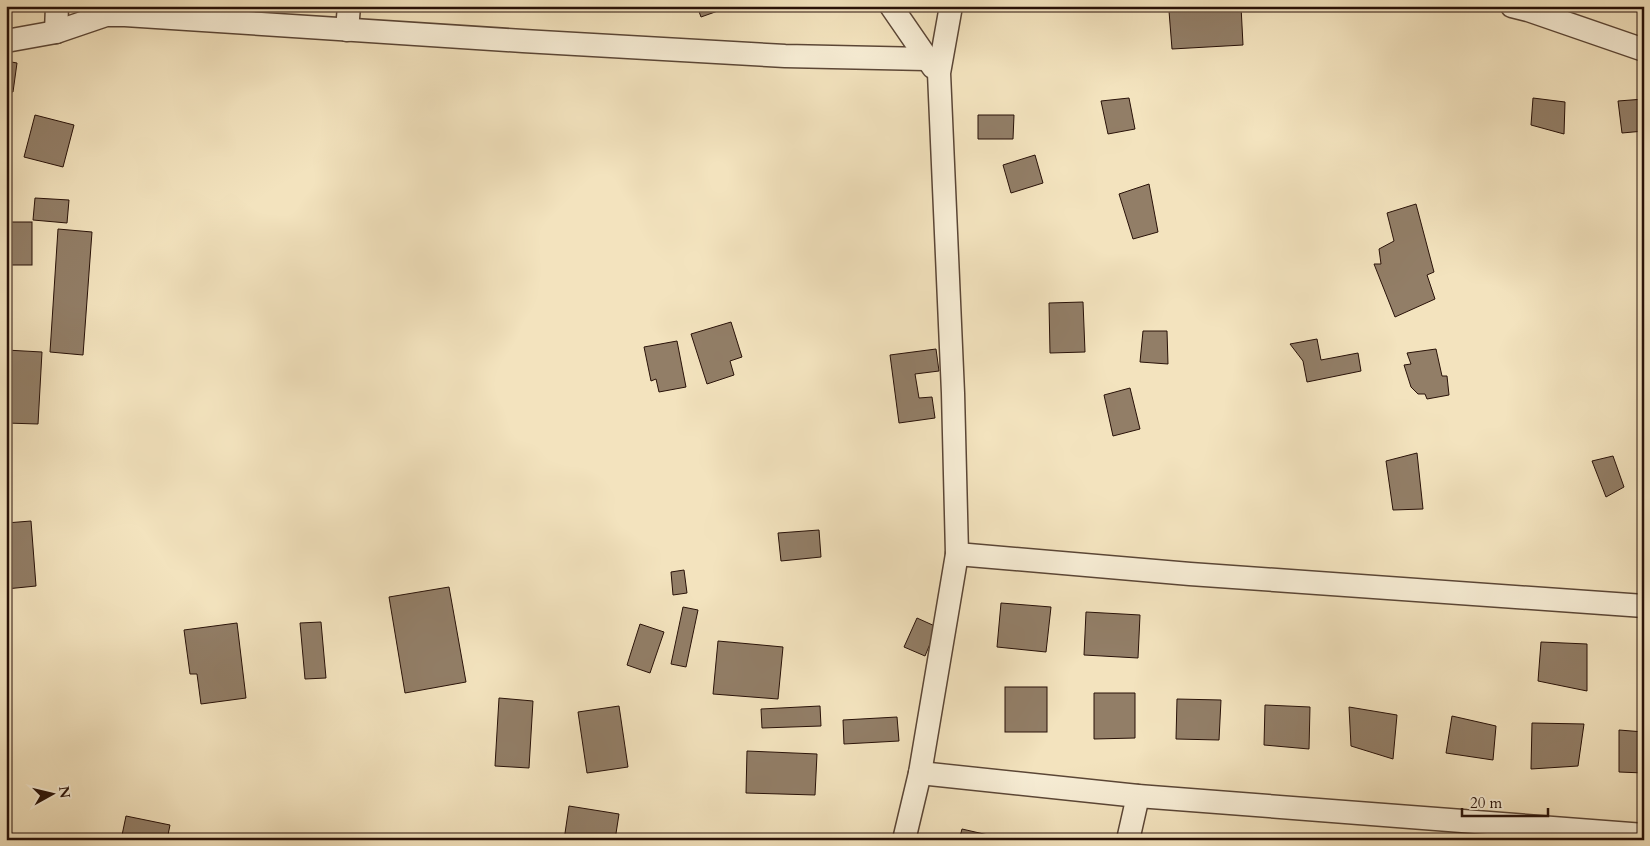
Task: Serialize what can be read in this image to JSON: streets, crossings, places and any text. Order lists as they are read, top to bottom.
{
  "scale_bar": "20 m",
  "north": "right"
}
